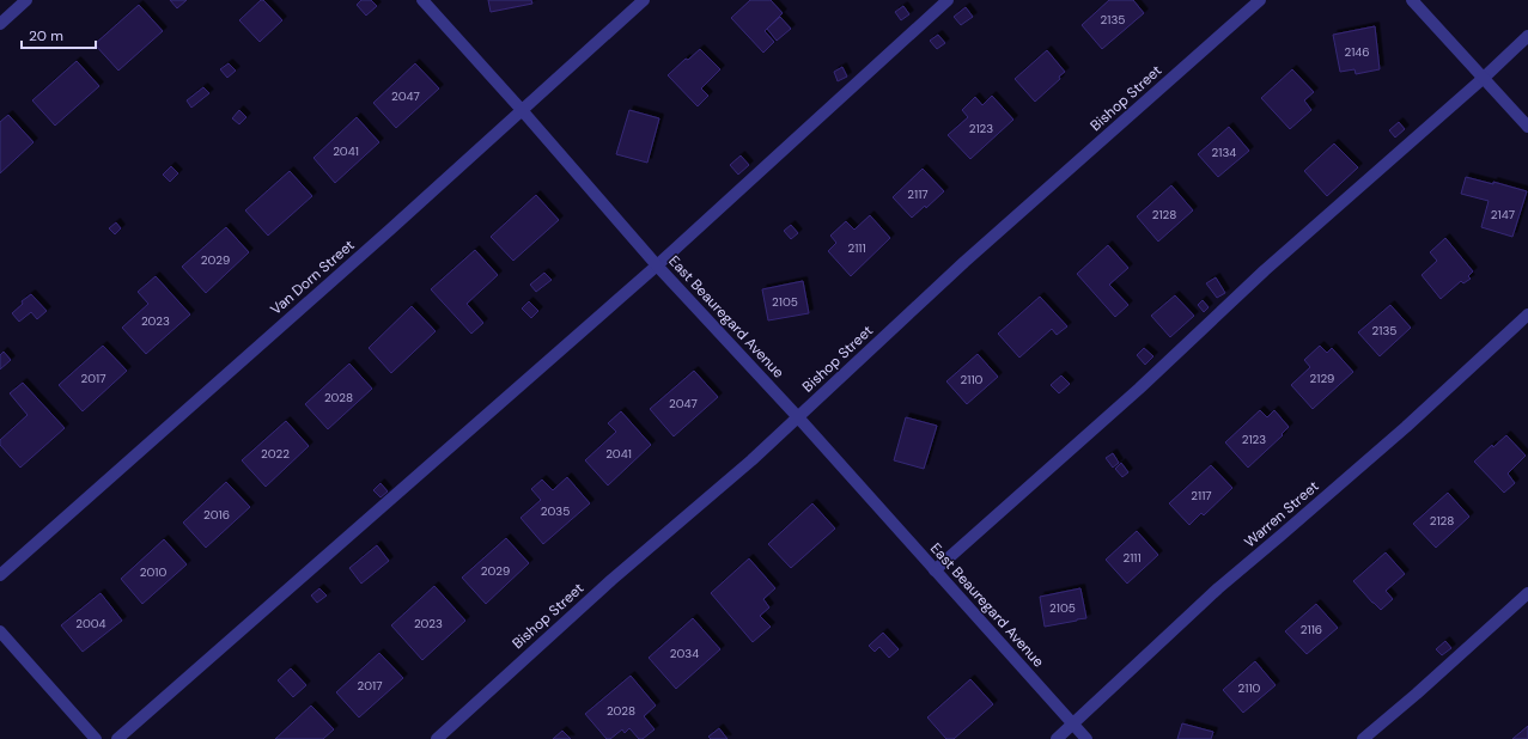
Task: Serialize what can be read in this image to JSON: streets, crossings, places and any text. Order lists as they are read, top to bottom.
{
  "streets": {
    "street": [
      "Bishop Street",
      "Van Dorn Street",
      "East Beauregard Avenue",
      "Warren Street"
    ]
  },
  "crossings": [
    ["Bishop Street", "East Beauregard Avenue"],
    ["Van Dorn Street", "East Beauregard Avenue"],
    ["East Beauregard Avenue", "Warren Street"]
  ],
  "house_numbers": [
    "2135",
    "2146",
    "2047",
    "2123",
    "2041",
    "2134",
    "2117",
    "2128",
    "2147",
    "2111",
    "2029",
    "2105",
    "2023",
    "2135",
    "2017",
    "2129",
    "2110",
    "2028",
    "2047",
    "2123",
    "2022",
    "2041",
    "2117",
    "2035",
    "2016",
    "2128",
    "2111",
    "2029",
    "2010",
    "2105",
    "2004",
    "2023",
    "2116",
    "2034",
    "2017",
    "2110",
    "2028"
  ],
  "scale_bar": "20 m"
}
